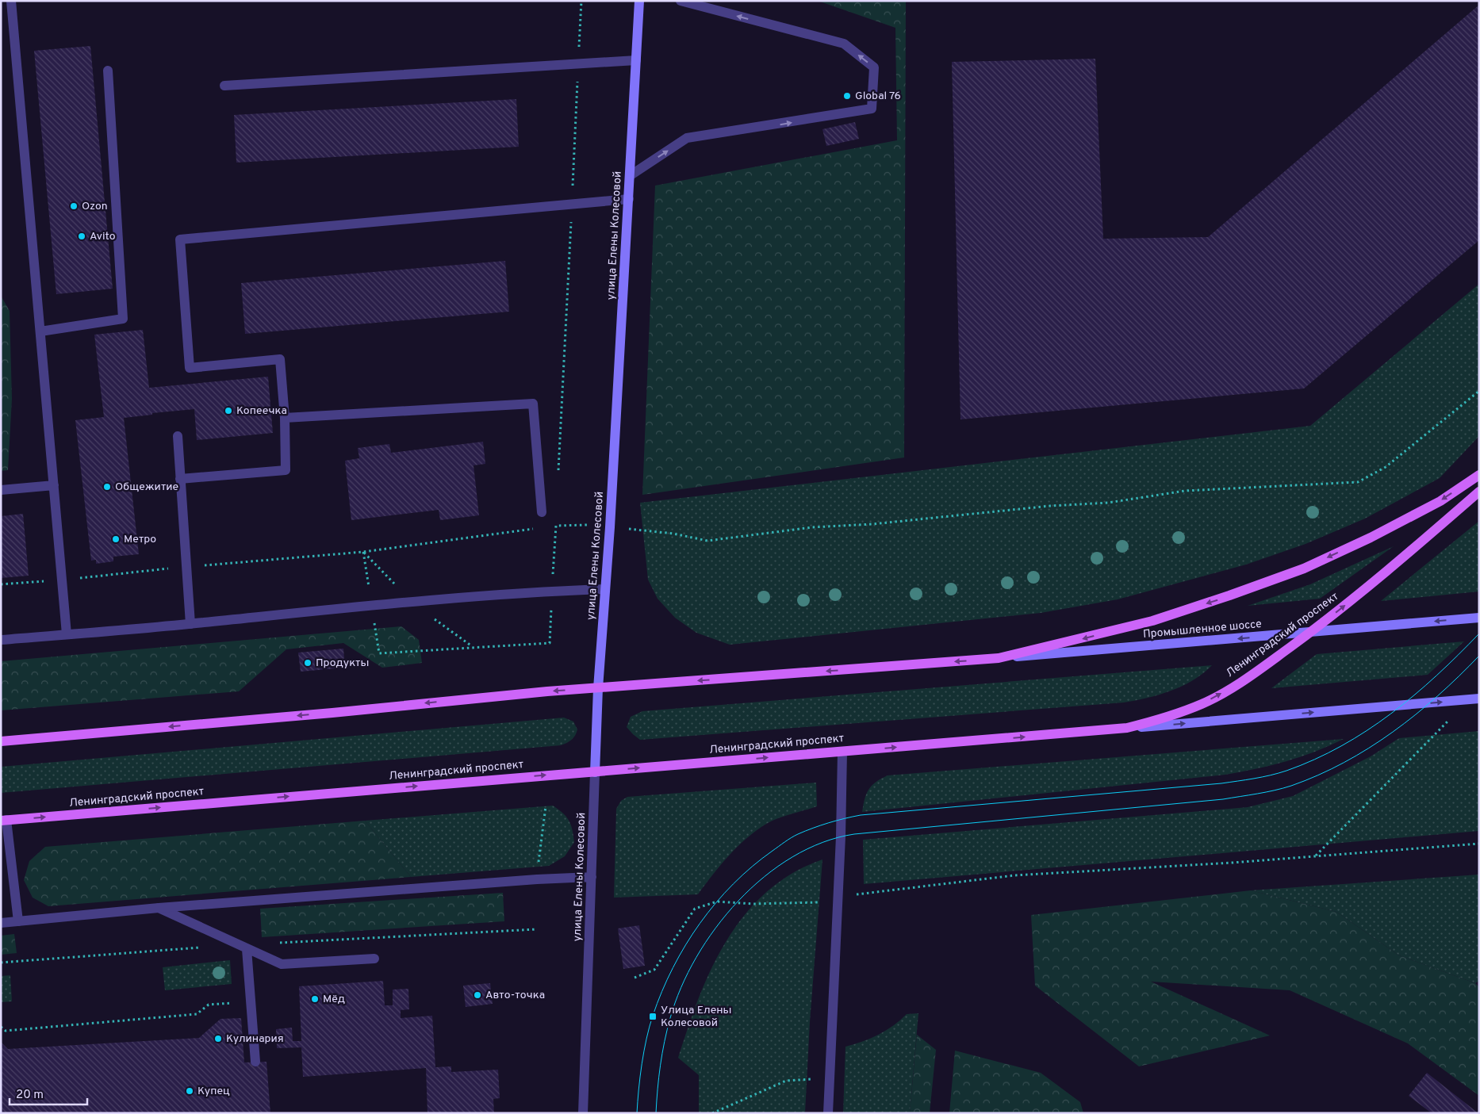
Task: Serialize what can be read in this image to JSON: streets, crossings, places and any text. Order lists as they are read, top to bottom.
{
  "streets": {
    "main road": ["улица Елены Колесовой", "Промышленное шоссе", "Ленинградский проспект"]
  },
  "crossings": [
    ["улица Елены Колесовой", "Ленинградский проспект"],
    ["Промышленное шоссе", "Ленинградский проспект"]
  ],
  "places": {
    "other": [
      "Global 76",
      "Ozon",
      "Avito",
      "Копеечка",
      "Общежитие",
      "Метро",
      "Продукты",
      "Авто-точка",
      "Мёд",
      "Кулинария",
      "Купец"
    ],
    "transit": ["Улица Елены Колесовой"]
  },
  "scale_bar": "20 m"
}
